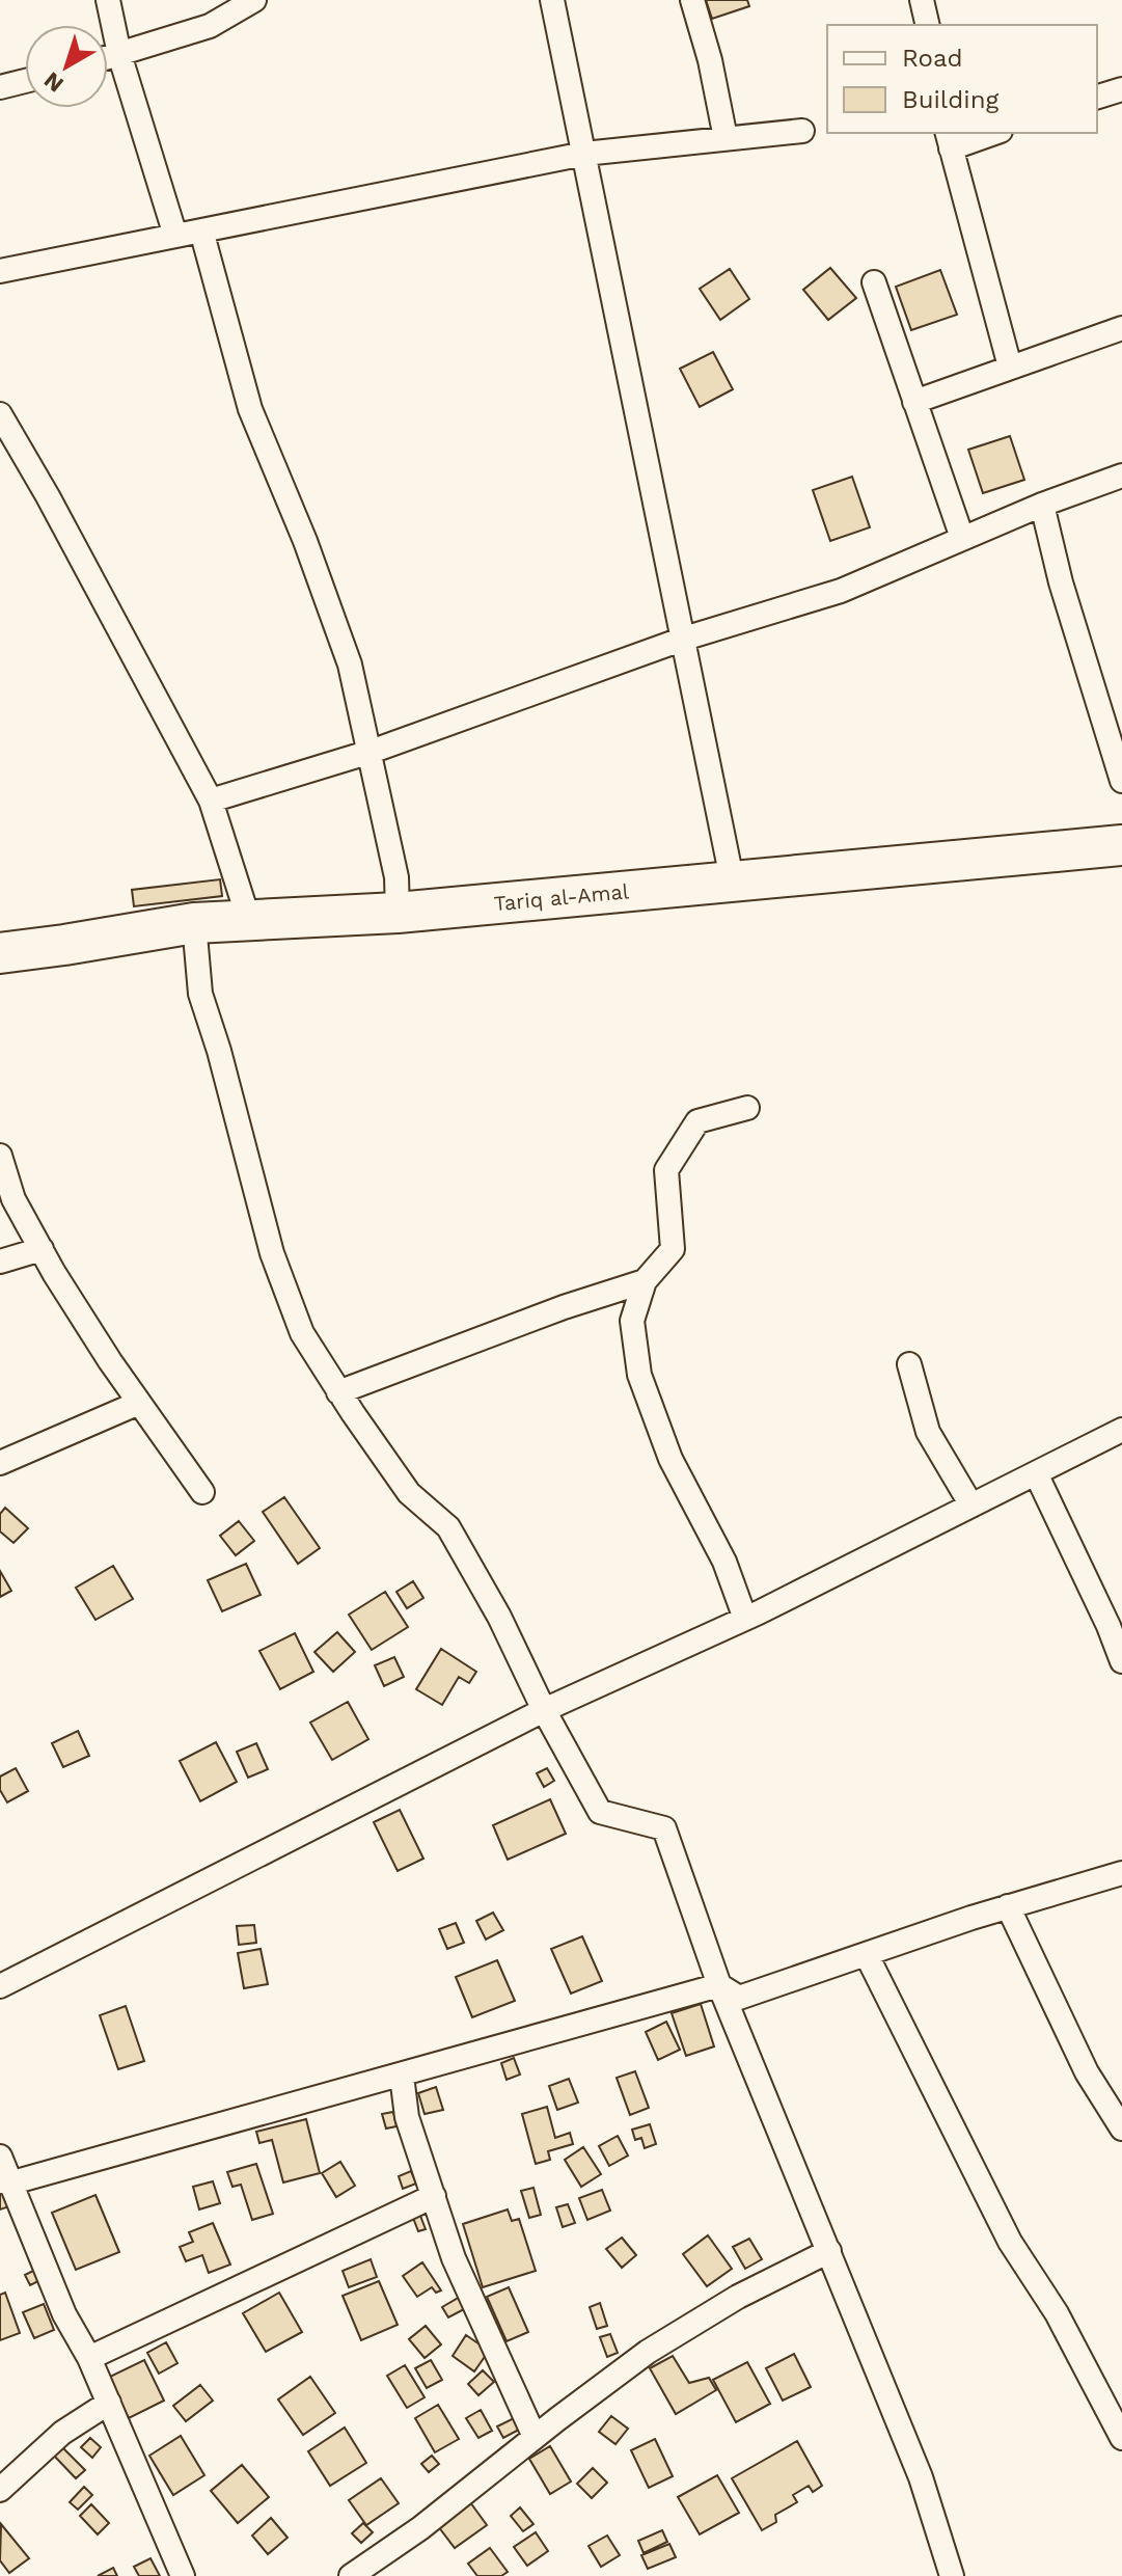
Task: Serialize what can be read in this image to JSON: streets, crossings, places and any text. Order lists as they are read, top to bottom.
{
  "streets": {
    "highway": ["Tariq al-Amal"]
  },
  "legend": ["Road", "Building"],
  "north": "bottom left"
}
